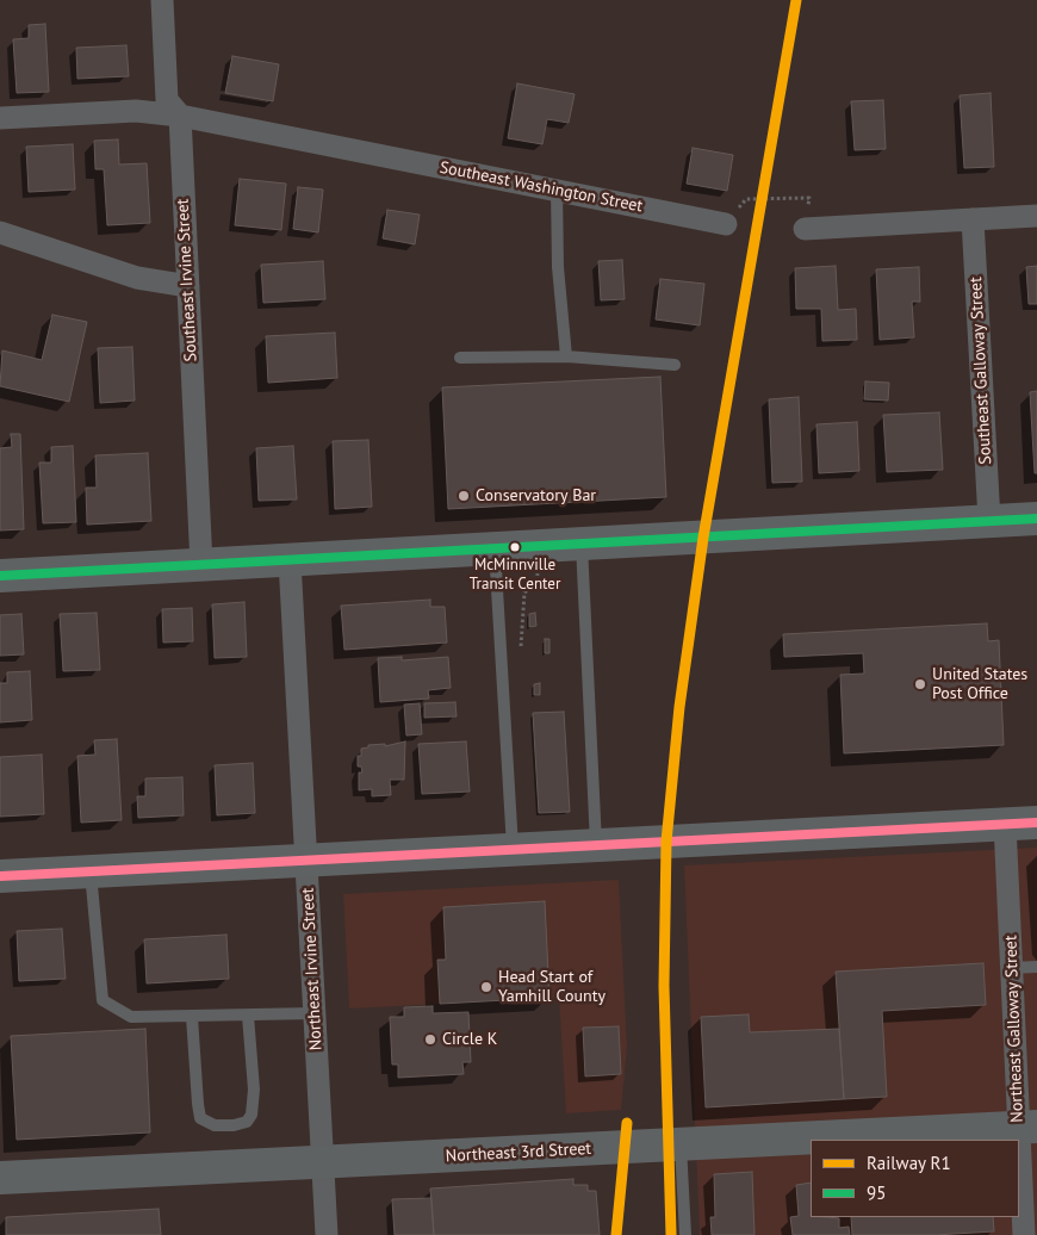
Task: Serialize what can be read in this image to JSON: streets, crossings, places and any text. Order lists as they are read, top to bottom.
{
  "streets": {
    "street": [
      "Southeast Washington Street",
      "Southeast Irvine Street",
      "Southeast Galloway Street",
      "Northeast Irvine Street",
      "Northeast Galloway Street",
      "Northeast 3rd Street"
    ]
  },
  "crossings": [
    ["Southeast Washington Street", "Southeast Irvine Street"],
    ["Northeast Irvine Street", "Northeast 3rd Street"],
    ["Northeast Galloway Street", "Northeast 3rd Street"]
  ],
  "places": [
    "Conservatory Bar",
    "McMinnville Transit Center",
    "United States Post Office",
    "Head Start of Yamhill County",
    "Circle K"
  ],
  "lines": ["rail line R1", "transit line 95"],
  "legend": ["Railway R1", "95"]
}
